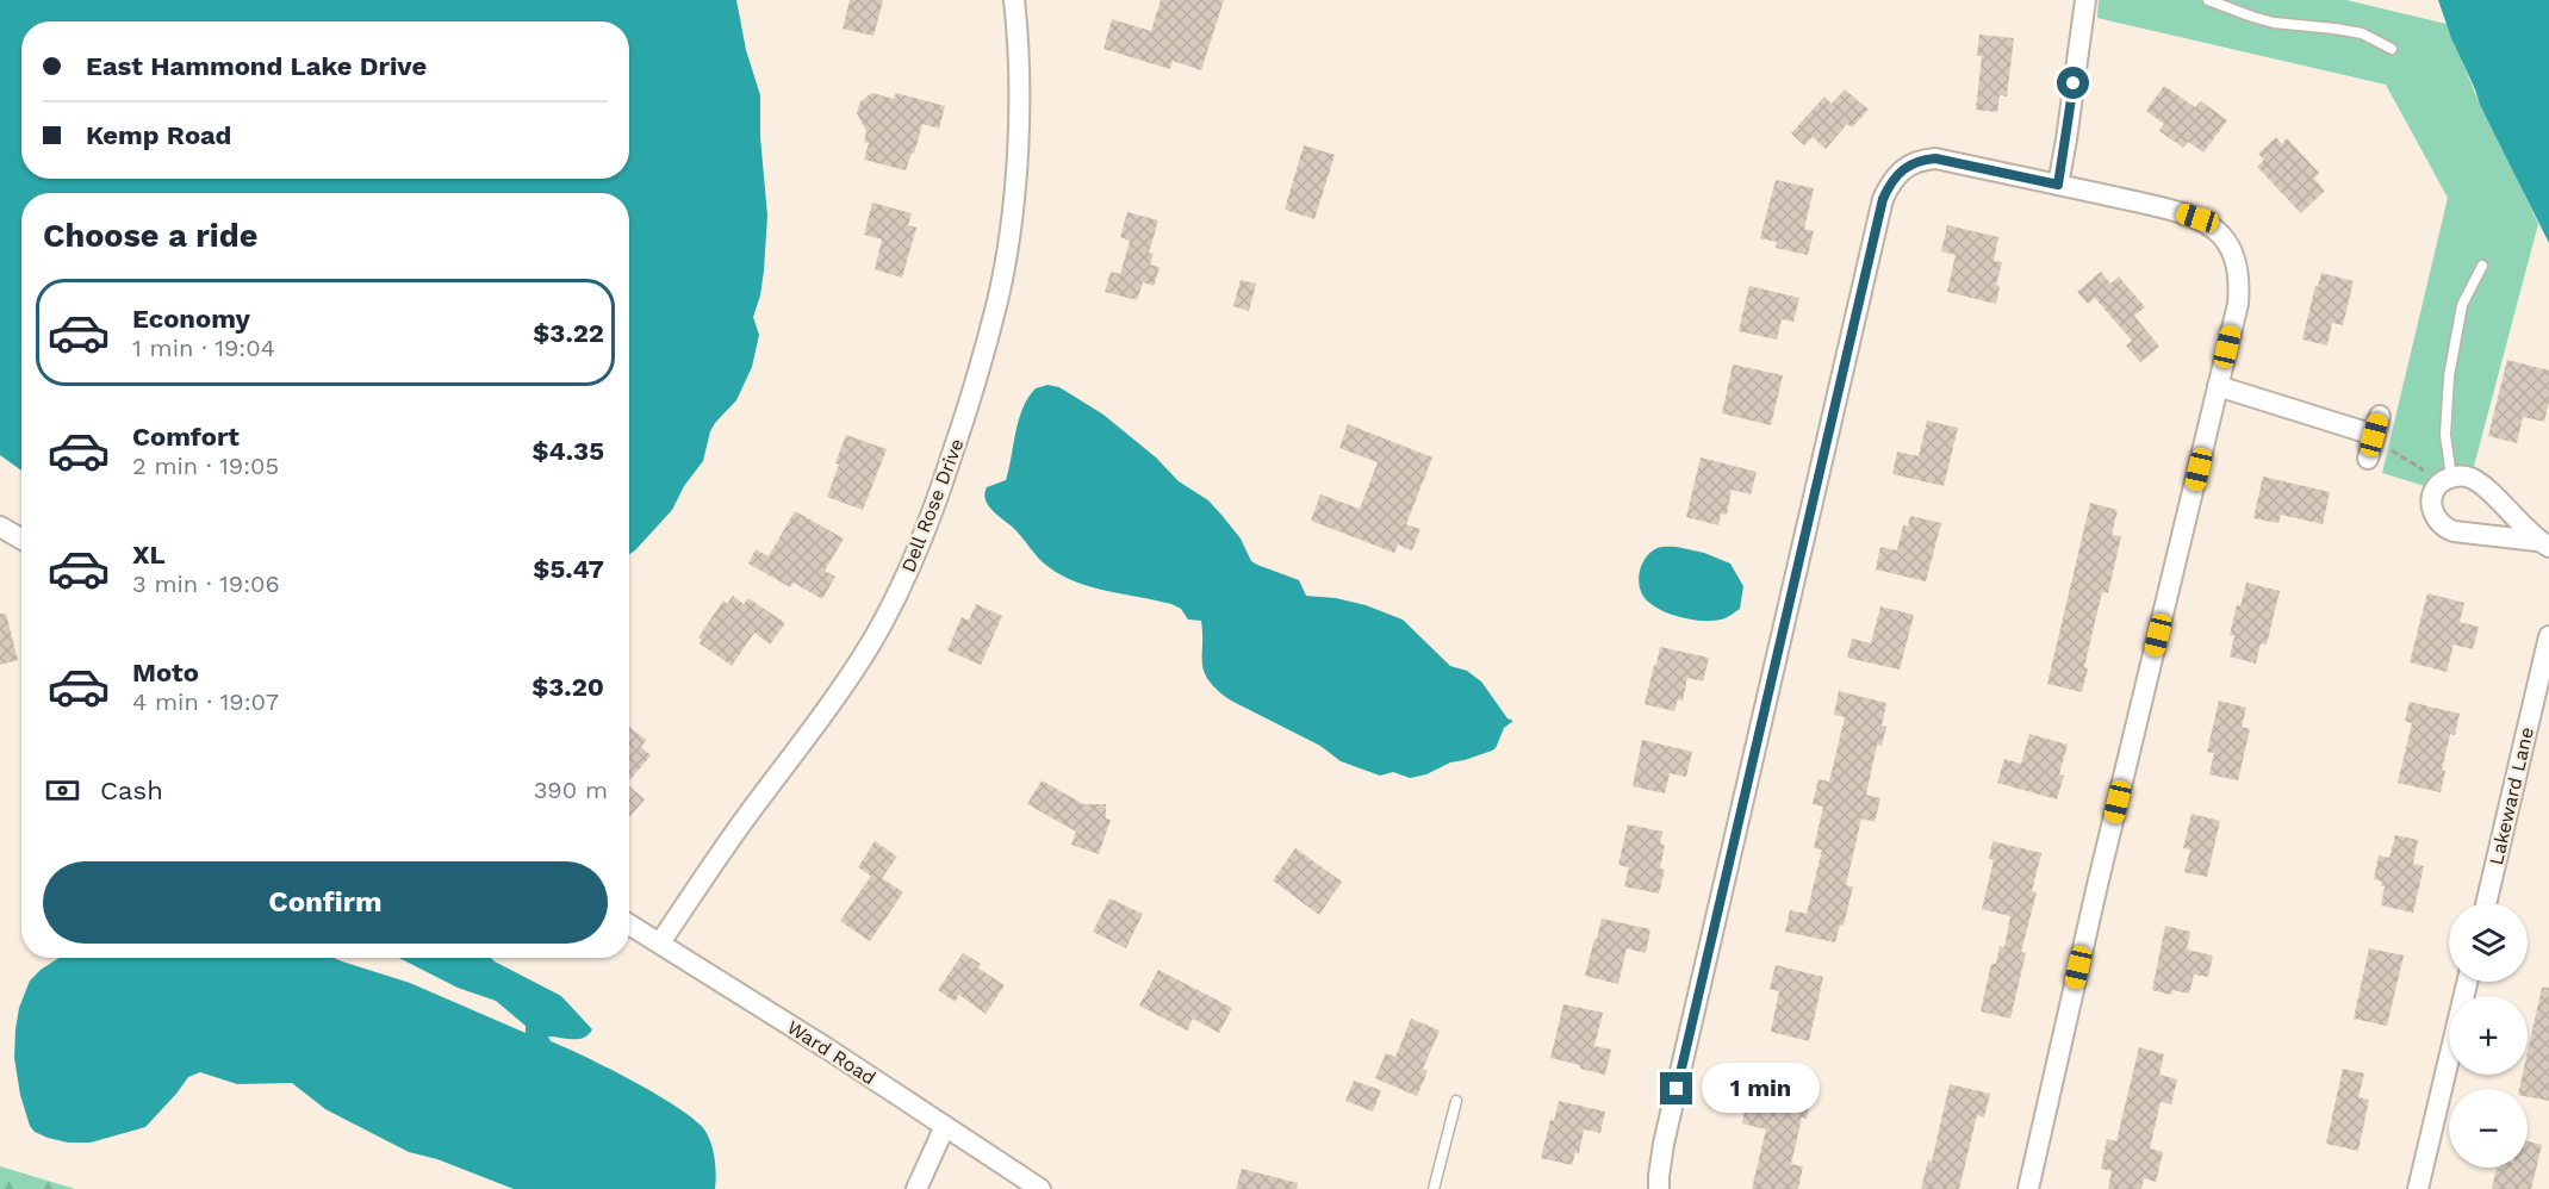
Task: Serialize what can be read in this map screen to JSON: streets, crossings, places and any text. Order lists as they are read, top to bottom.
{
  "streets": {
    "street": ["Dell Rose Drive", "Lakeward Lane", "Ward Road"]
  },
  "crossings": [
    ["Dell Rose Drive", "Ward Road"]
  ],
  "page": {
    "banner": ["East Hammond Lake Drive", "Kemp Road"],
    "heading": "Choose a ride",
    "list": [
      {
        "name": "Economy",
        "note": "1 min · 19:04",
        "value": "$3.22"
      },
      {
        "name": "Comfort",
        "note": "2 min · 19:05",
        "value": "$4.35"
      },
      {
        "name": "XL",
        "note": "3 min · 19:06",
        "value": "$5.47"
      },
      {
        "name": "Moto",
        "note": "4 min · 19:07",
        "value": "$3.20"
      }
    ],
    "pay": ["Cash", "390 m"],
    "buttons": "Confirm",
    "map_buttons": ["+", "−"],
    "bubble": "1 min"
  }
}
